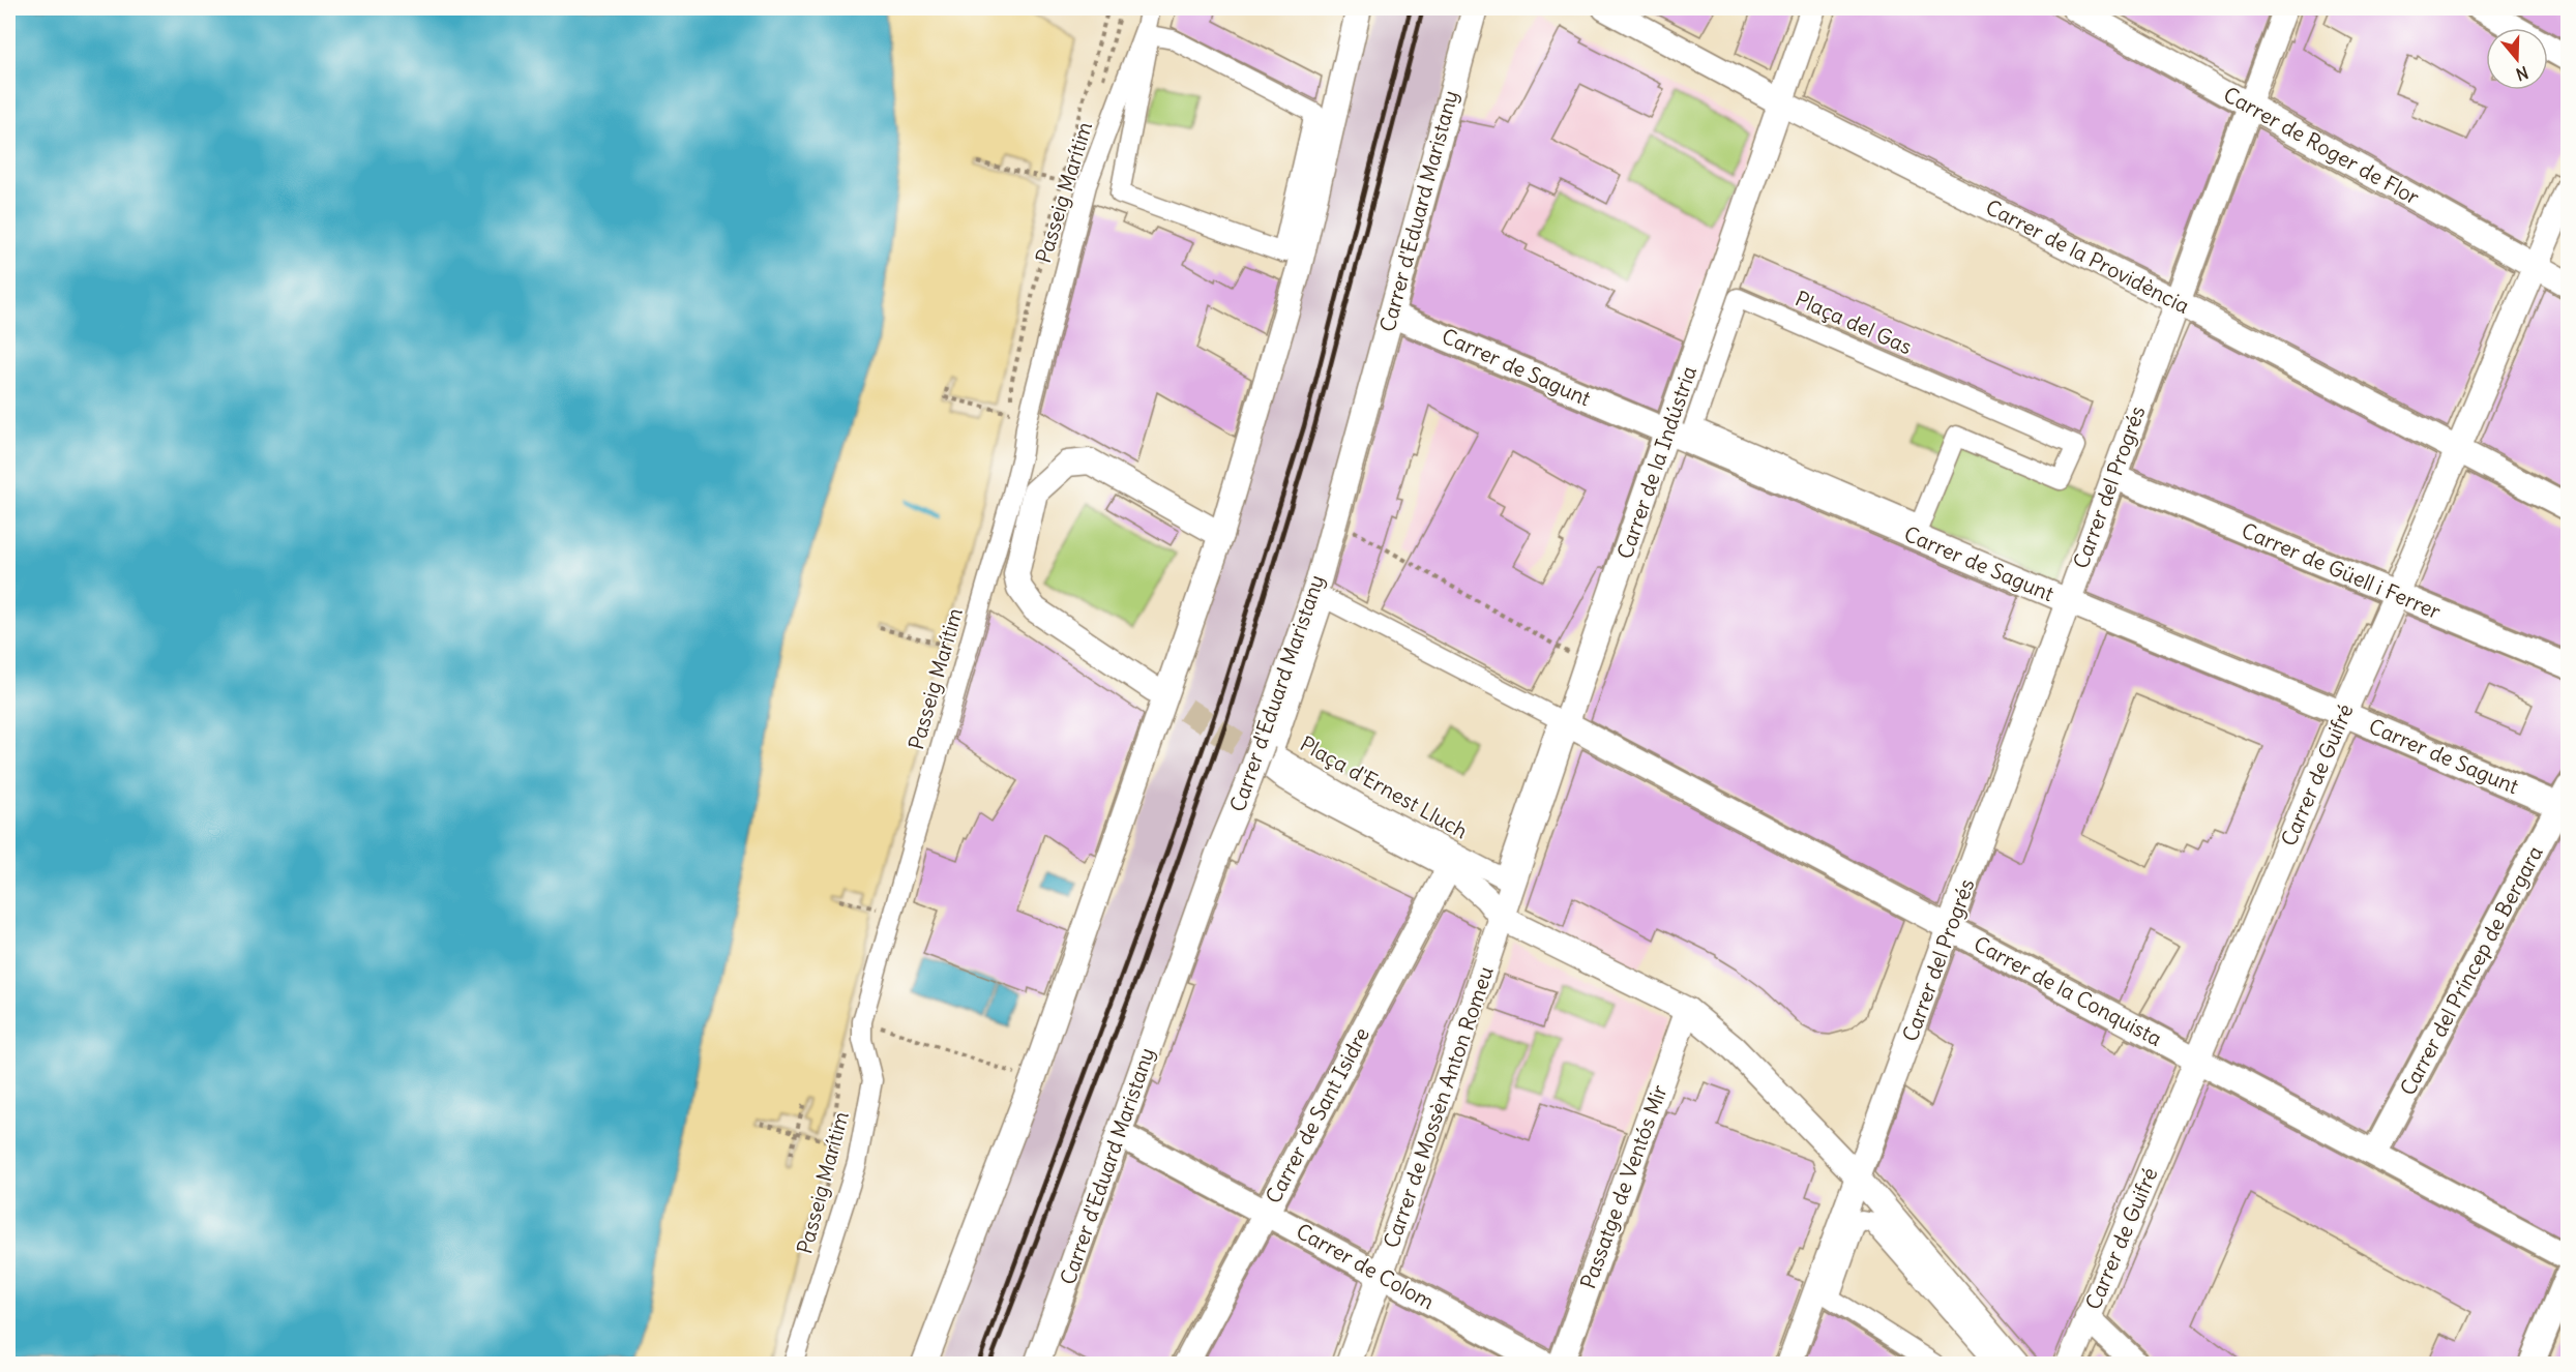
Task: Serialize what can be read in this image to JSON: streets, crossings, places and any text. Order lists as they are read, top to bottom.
{
  "streets": {
    "street": [
      "Carrer de Roger de Flor",
      "Passeig Marítim",
      "Carrer d'Eduard Maristany",
      "Carrer de la Providència",
      "Plaça del Gas",
      "Carrer de Sagunt",
      "Carrer de la Indústria",
      "Carrer del Progrés",
      "Carrer de Güell i Ferrer",
      "Carrer de Guifré",
      "Plaça d'Ernest Lluch",
      "Carrer del Príncep de Bergara",
      "Carrer de la Conquista",
      "Carrer de Mossèn Anton Romeu",
      "Carrer de Sant Isidre",
      "Passatge de Ventós Mir",
      "Carrer de Colom"
    ]
  },
  "crossings": [
    ["Carrer de Roger de Flor", "Carrer del Progrés"],
    ["Carrer de Roger de Flor", "Carrer de Guifré"],
    ["Carrer d'Eduard Maristany", "Carrer de Sagunt"],
    ["Carrer d'Eduard Maristany", "Carrer de Colom"],
    ["Carrer de la Providència", "Carrer de la Indústria"],
    ["Carrer de la Providència", "Carrer del Progrés"],
    ["Carrer de la Providència", "Carrer de Guifré"],
    ["Carrer de Sagunt", "Carrer de la Indústria"],
    ["Carrer de Sagunt", "Carrer del Progrés"],
    ["Carrer de Sagunt", "Carrer de Guifré"],
    ["Carrer de Sagunt", "Carrer del Príncep de Bergara"],
    ["Carrer de la Indústria", "Plaça d'Ernest Lluch"],
    ["Carrer de la Indústria", "Carrer de la Conquista"],
    ["Carrer de la Indústria", "Carrer de Mossèn Anton Romeu"],
    ["Carrer del Progrés", "Carrer de Güell i Ferrer"],
    ["Carrer del Progrés", "Carrer de la Conquista"],
    ["Carrer de Güell i Ferrer", "Carrer de Guifré"],
    ["Carrer de Guifré", "Carrer de la Conquista"],
    ["Plaça d'Ernest Lluch", "Carrer de la Conquista"],
    ["Carrer del Príncep de Bergara", "Carrer de la Conquista"],
    ["Carrer de Mossèn Anton Romeu", "Carrer de Colom"],
    ["Carrer de Sant Isidre", "Carrer de Colom"]
  ],
  "north": "bottom"
}
